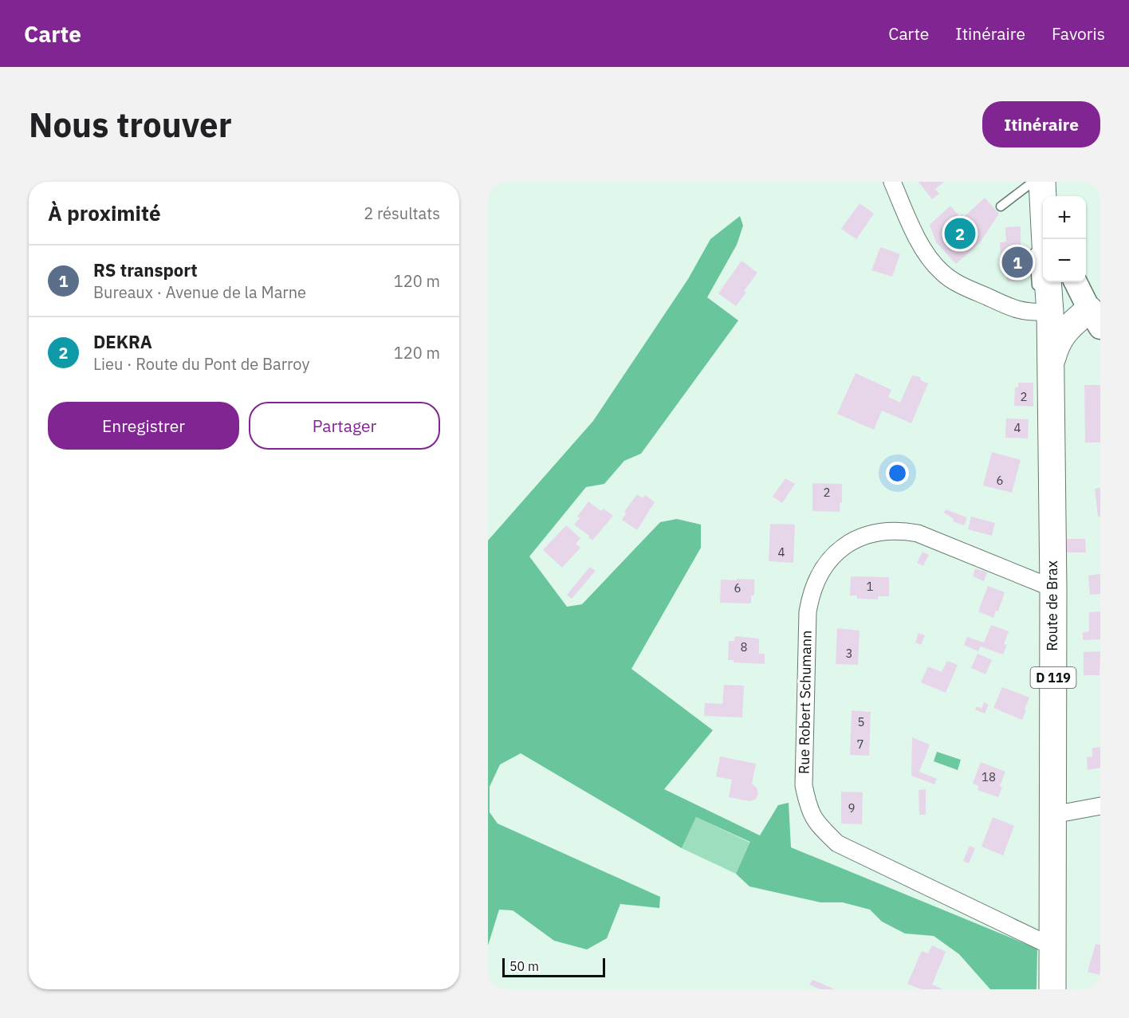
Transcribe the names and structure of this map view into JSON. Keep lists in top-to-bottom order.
{
  "streets": {
    "main road": ["Route de Brax", "D 119"],
    "street": ["Rue Robert Schumann"]
  },
  "crossings": [
    ["Route de Brax", "Rue Robert Schumann"]
  ],
  "house_numbers": [
    "2",
    "4",
    "6",
    "2",
    "4",
    "1",
    "6",
    "8",
    "3",
    "5",
    "7",
    "18",
    "9"
  ],
  "scale_bar": "50 m",
  "page": {
    "header": "Carte",
    "nav": ["Carte", "Itinéraire", "Favoris"],
    "buttons": [
      "Itinéraire",
      ["Enregistrer", "Partager"]
    ],
    "title": "Nous trouver",
    "heading": ["À proximité", "2 résultats"],
    "map_buttons": ["+", "−"],
    "pins": ["2", "1"],
    "list": [
      {
        "mark": "1",
        "name": "RS transport",
        "note": "Bureaux · Avenue de la Marne",
        "value": "120 m"
      },
      {
        "mark": "2",
        "name": "DEKRA",
        "note": "Lieu · Route du Pont de Barroy",
        "value": "120 m"
      }
    ],
    "scale": "50 m"
  }
}
